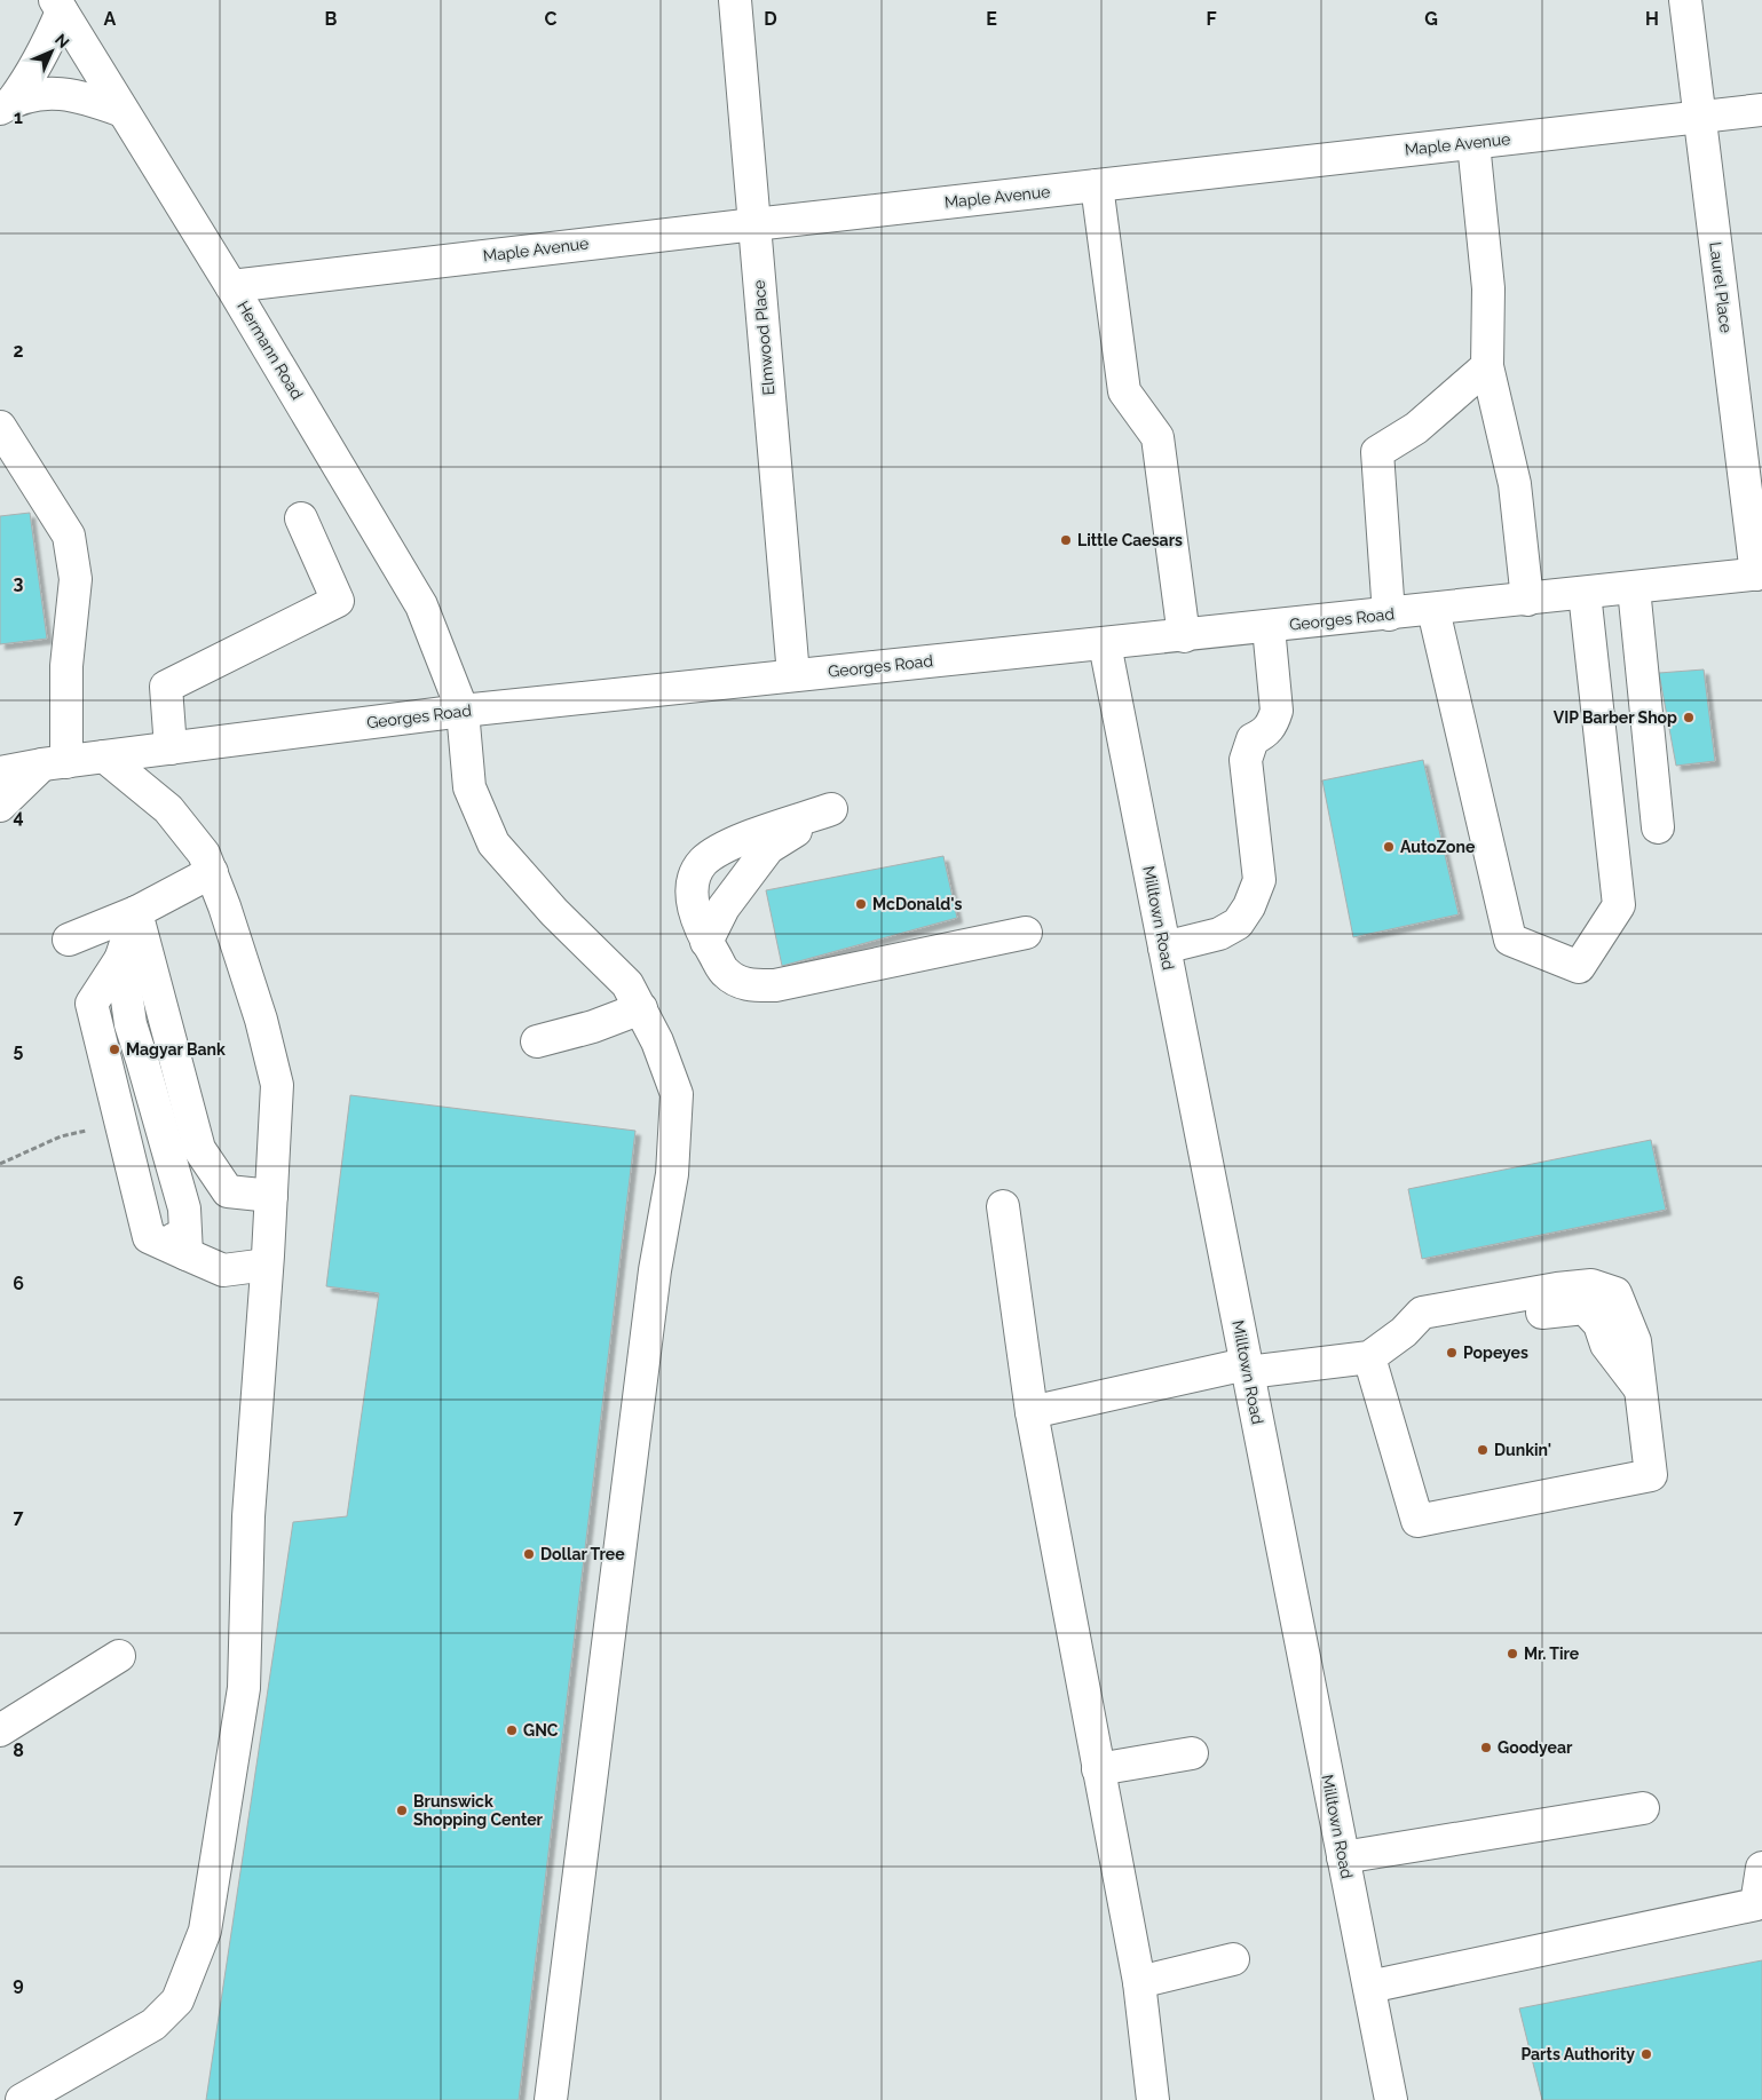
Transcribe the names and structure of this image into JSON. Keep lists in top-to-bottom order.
{
  "streets": {
    "street": [
      "Maple Avenue",
      "Laurel Place",
      "Elmwood Place",
      "Hermann Road",
      "Georges Road",
      "Milltown Road"
    ]
  },
  "crossings": [
    ["Maple Avenue", "Laurel Place"],
    ["Maple Avenue", "Elmwood Place"],
    ["Maple Avenue", "Hermann Road"],
    ["Laurel Place", "Georges Road"],
    ["Elmwood Place", "Georges Road"],
    ["Hermann Road", "Georges Road"],
    ["Georges Road", "Milltown Road"]
  ],
  "places": [
    "Little Caesars",
    "VIP Barber Shop",
    "AutoZone",
    "McDonald's",
    "Magyar Bank",
    "Popeyes",
    "Dunkin'",
    "Dollar Tree",
    "Mr. Tire",
    "GNC",
    "Goodyear",
    "Brunswick Shopping Center",
    "Parts Authority"
  ],
  "north": "top right",
  "grid": {
    "columns": [
      "A",
      "B",
      "C",
      "D",
      "E",
      "F",
      "G",
      "H"
    ],
    "rows": [
      "1",
      "2",
      "3",
      "4",
      "5",
      "6",
      "7",
      "8",
      "9"
    ]
  }
}
